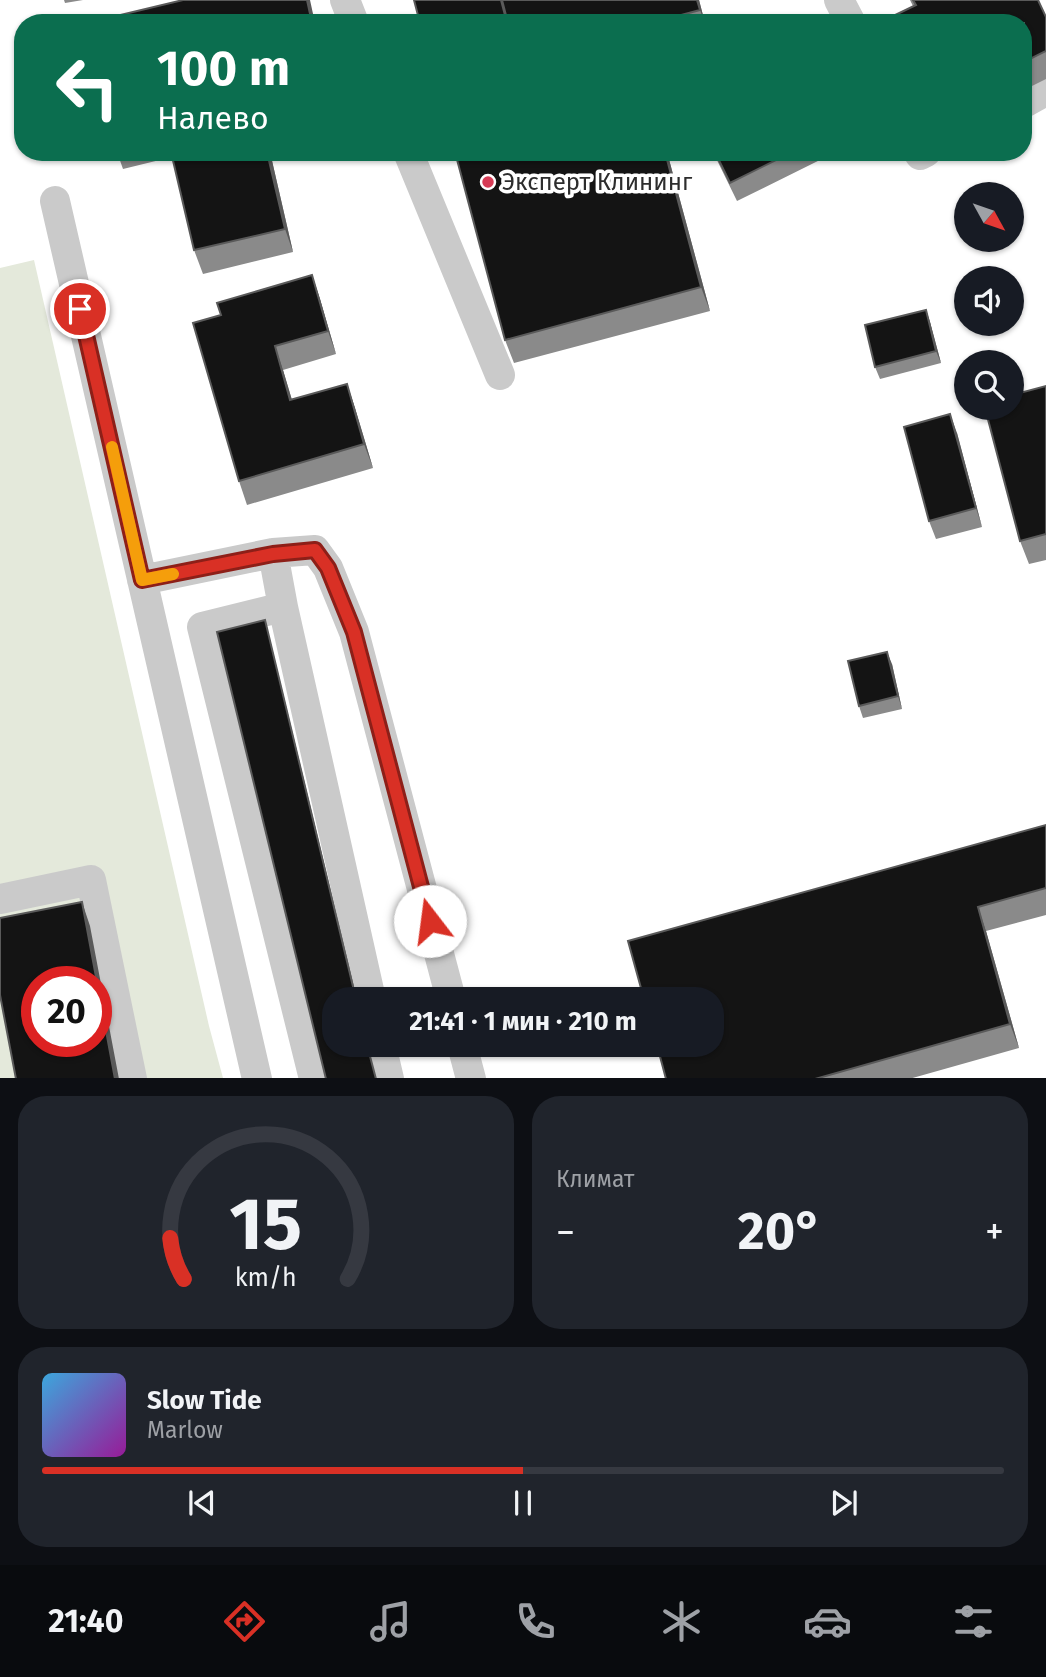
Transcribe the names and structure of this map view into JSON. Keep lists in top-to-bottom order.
{
  "places": ["Эксперт Клининг"],
  "north": "bottom right",
  "page": {
    "turn": ["100 m", "Налево"],
    "limit": "20",
    "trip": "21:41 · 1 мин · 210 m",
    "tile": "Климат",
    "heat": ["−", "20°", "+"],
    "song": ["Slow Tide", "Marlow"],
    "tabs": "21:40",
    "gauge": ["15", "km/h"]
  }
}
